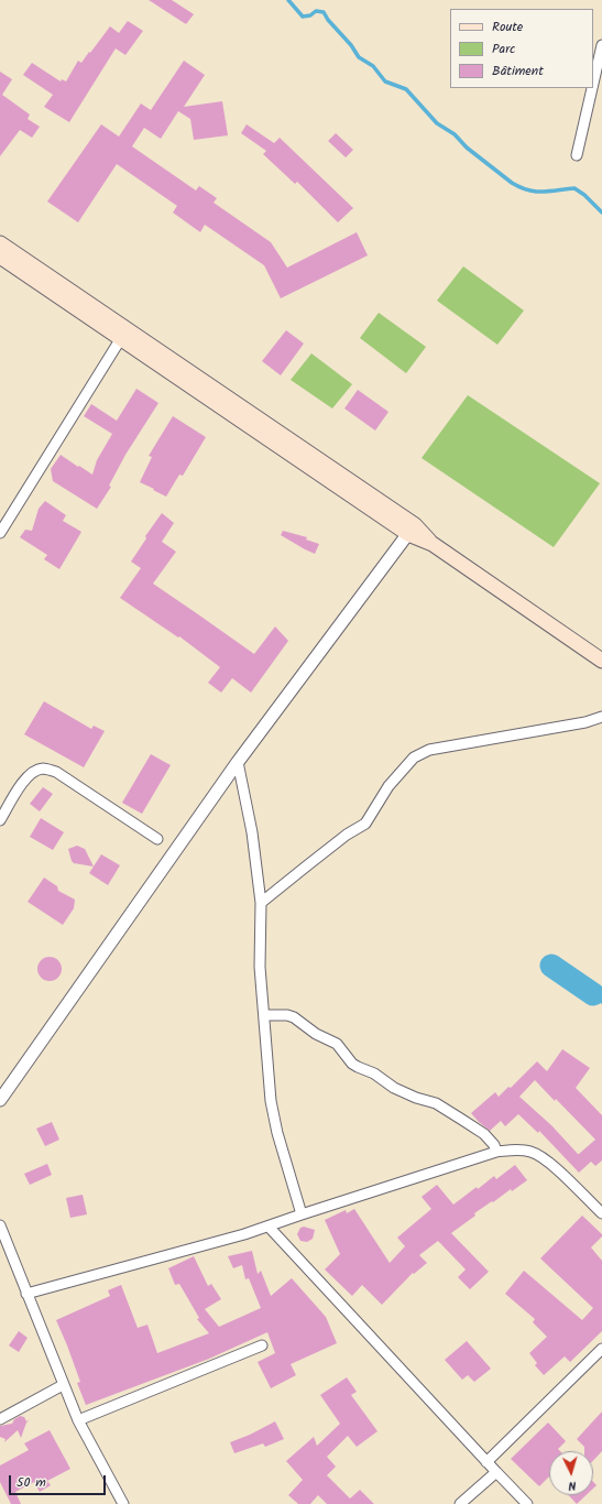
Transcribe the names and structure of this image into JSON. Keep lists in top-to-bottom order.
{
  "legend": ["Route", "Parc", "Bâtiment"],
  "scale_bar": "50 m",
  "north": "bottom"
}
